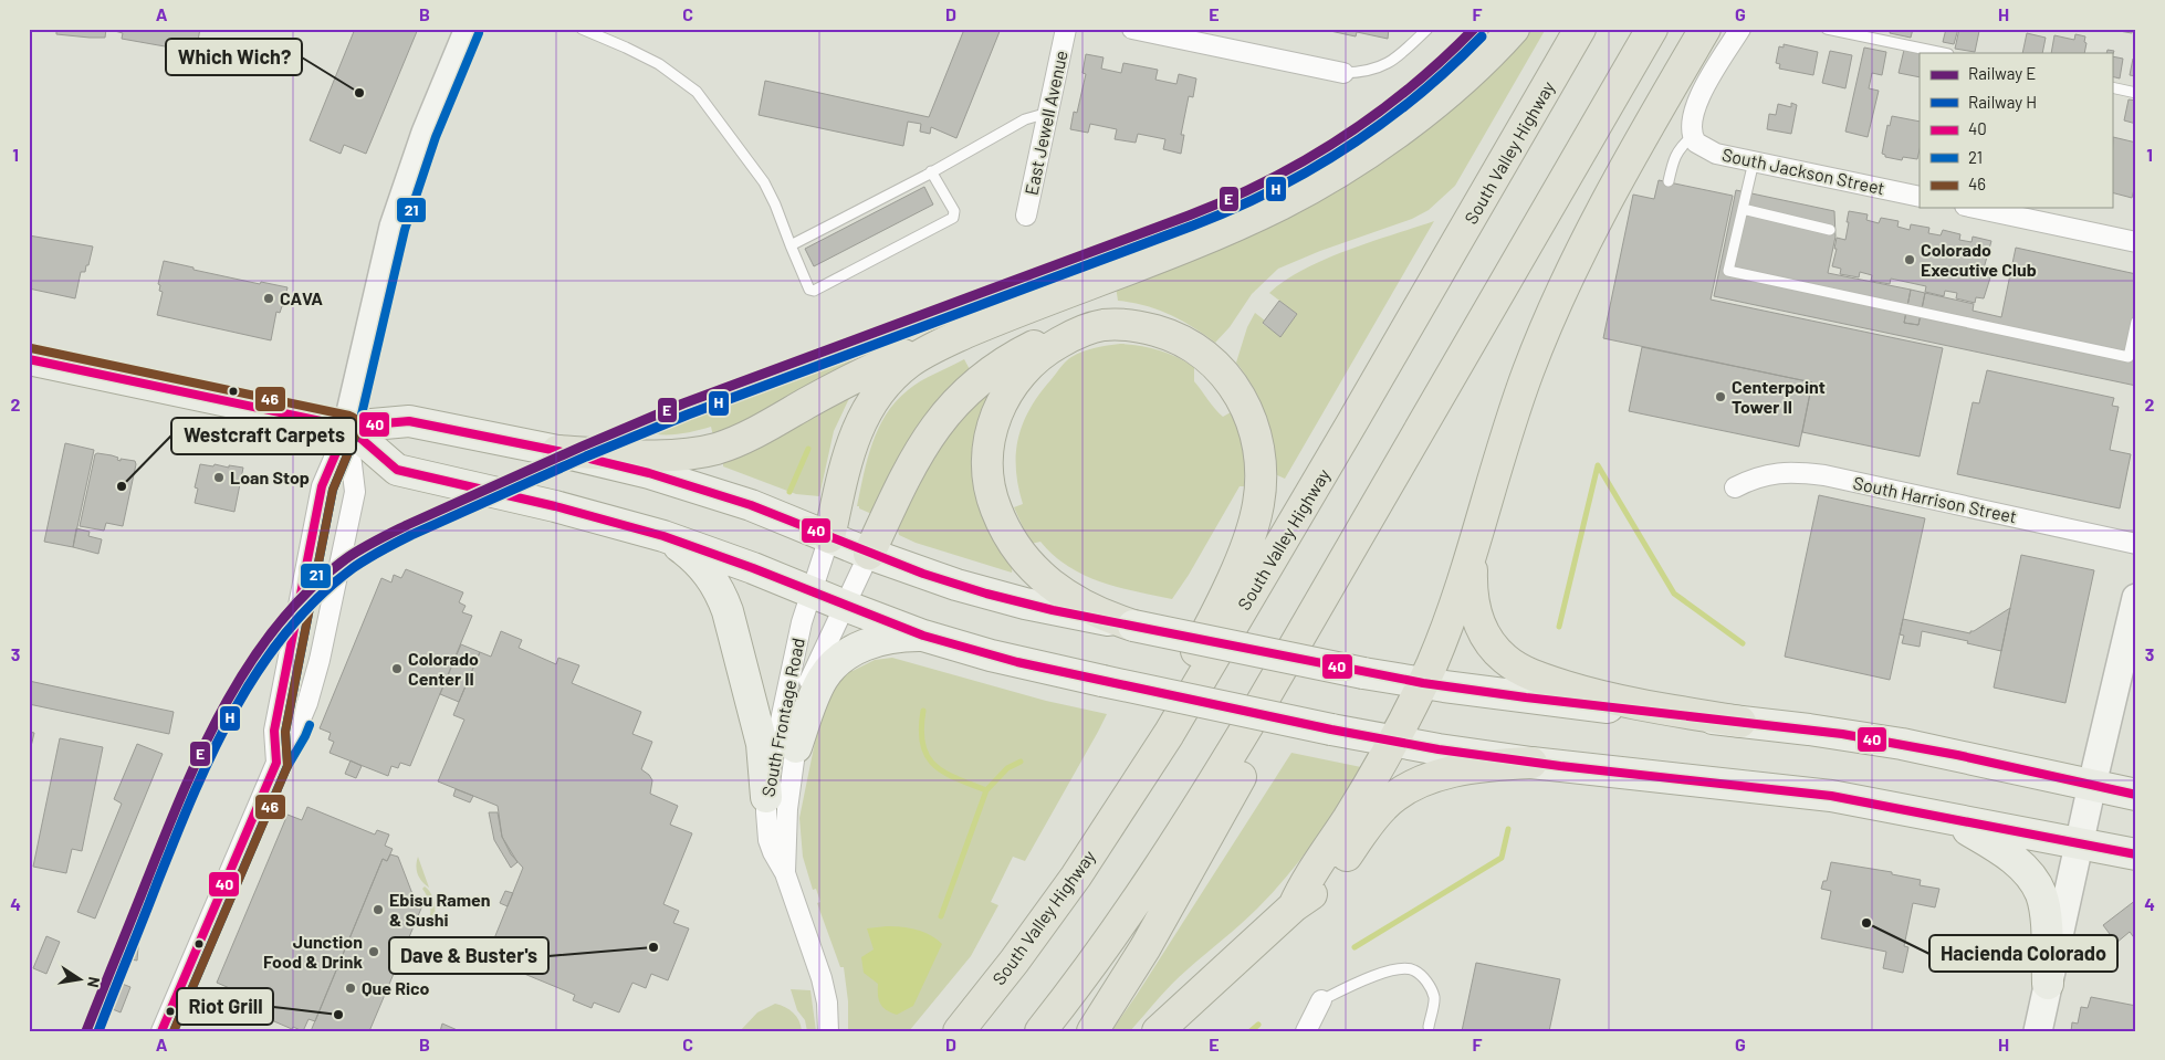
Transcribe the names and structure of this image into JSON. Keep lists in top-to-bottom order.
{
  "streets": {
    "highway": ["South Valley Highway"],
    "street": [
      "East Jewell Avenue",
      "South Jackson Street",
      "South Harrison Street",
      "South Frontage Road"
    ]
  },
  "places": [
    "Which Wich?",
    "Colorado Executive Club",
    "CAVA",
    "Centerpoint Tower II",
    "Loan Stop",
    "Westcraft Carpets",
    "Colorado Center II",
    "Ebisu Ramen & Sushi",
    "Hacienda Colorado",
    "Dave & Buster's",
    "Junction Food & Drink",
    "Que Rico",
    "Riot Grill"
  ],
  "lines": [
    "rail line E",
    "transit line 21",
    "rail line H",
    "transit line 46",
    "transit line 40"
  ],
  "legend": [
    "Railway E",
    "Railway H",
    "40",
    "21",
    "46"
  ],
  "north": "right",
  "grid": {
    "columns": [
      "A",
      "B",
      "C",
      "D",
      "E",
      "F",
      "G",
      "H"
    ],
    "rows": [
      "1",
      "2",
      "3",
      "4"
    ]
  }
}
